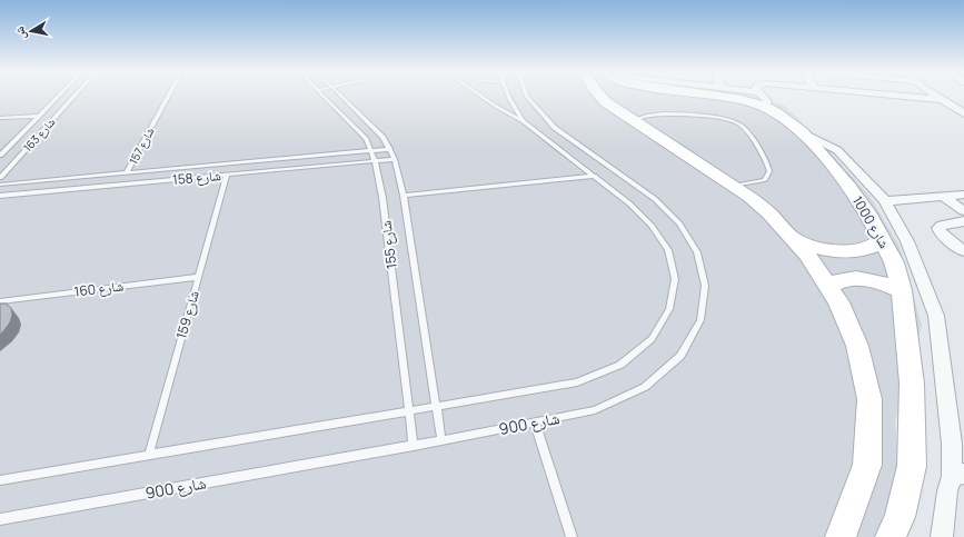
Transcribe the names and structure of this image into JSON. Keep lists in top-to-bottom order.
{
  "streets": {
    "street": ["شارع 1000"],
    "lane": [
      "شارع 163",
      "شارع 157",
      "شارع 158",
      "شارع 155",
      "شارع 160",
      "شارع 159",
      "شارع 900"
    ]
  },
  "crossings": [
    ["شارع 157", "شارع 158"],
    ["شارع 158", "شارع 155"],
    ["شارع 158", "شارع 159"],
    ["شارع 155", "شارع 900"],
    ["شارع 160", "شارع 159"]
  ],
  "north": "left"
}
